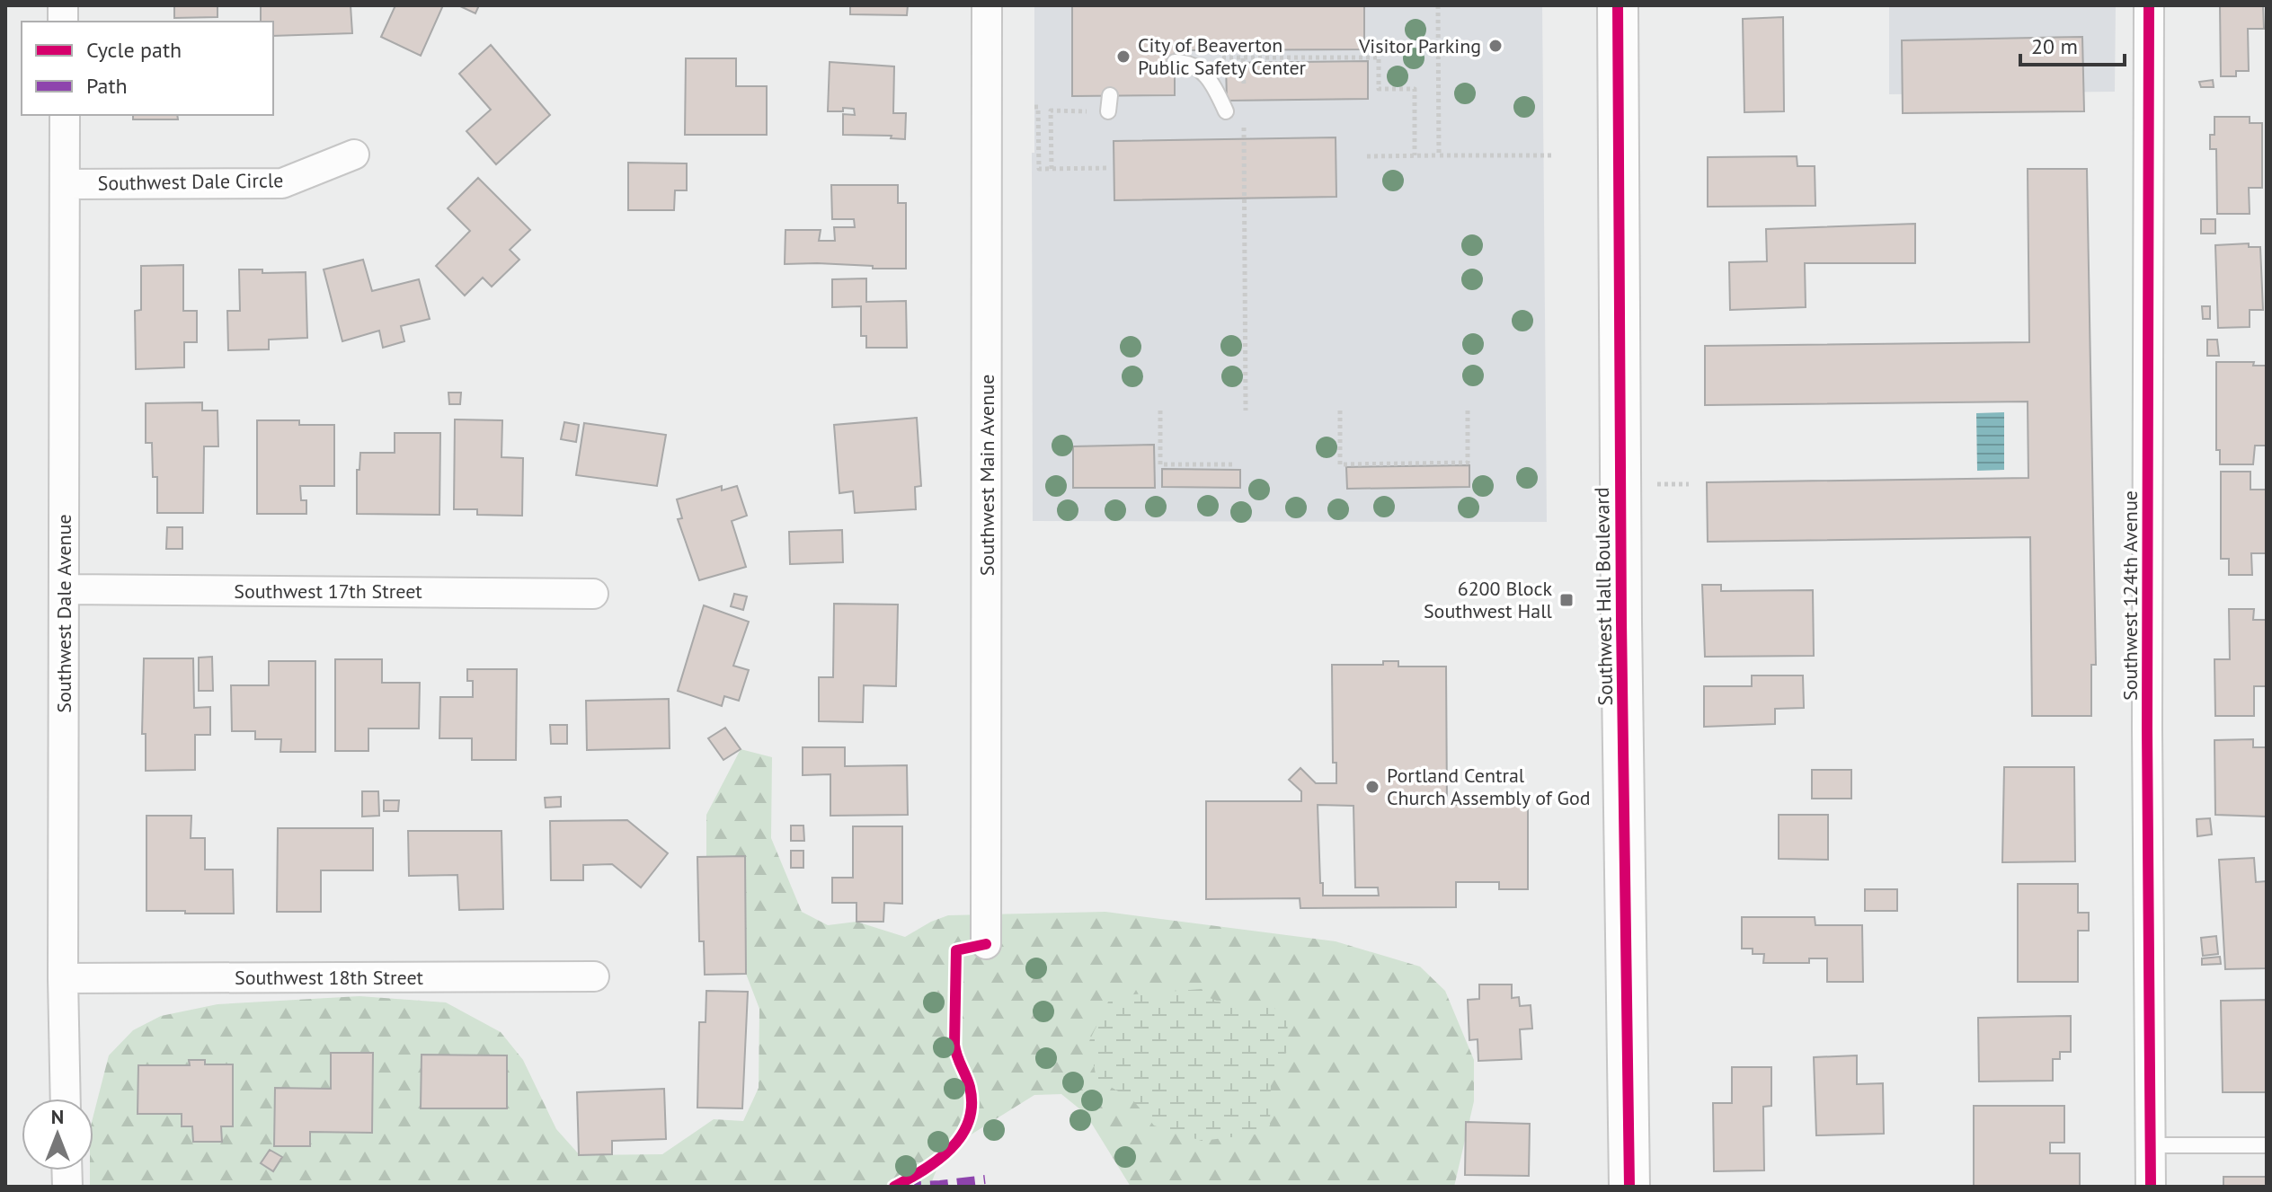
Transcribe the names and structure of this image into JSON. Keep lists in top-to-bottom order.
{
  "streets": {
    "main road": ["Southwest Hall Boulevard"],
    "street": [
      "Southwest Dale Circle",
      "Southwest Main Avenue",
      "Southwest 17th Street",
      "Southwest 124th Avenue",
      "Southwest Dale Avenue",
      "Southwest 18th Street"
    ]
  },
  "crossings": [
    ["Southwest Dale Circle", "Southwest Dale Avenue"],
    ["Southwest 17th Street", "Southwest Dale Avenue"],
    ["Southwest Dale Avenue", "Southwest 18th Street"]
  ],
  "places": {
    "other": ["Visitor Parking", "City of Beaverton Public Safety Center", "Portland Central Church Assembly of God"],
    "transit": ["6200 Block Southwest Hall"]
  },
  "legend": ["Cycle path", "Path"],
  "scale_bar": "20 m",
  "north": "top"
}
